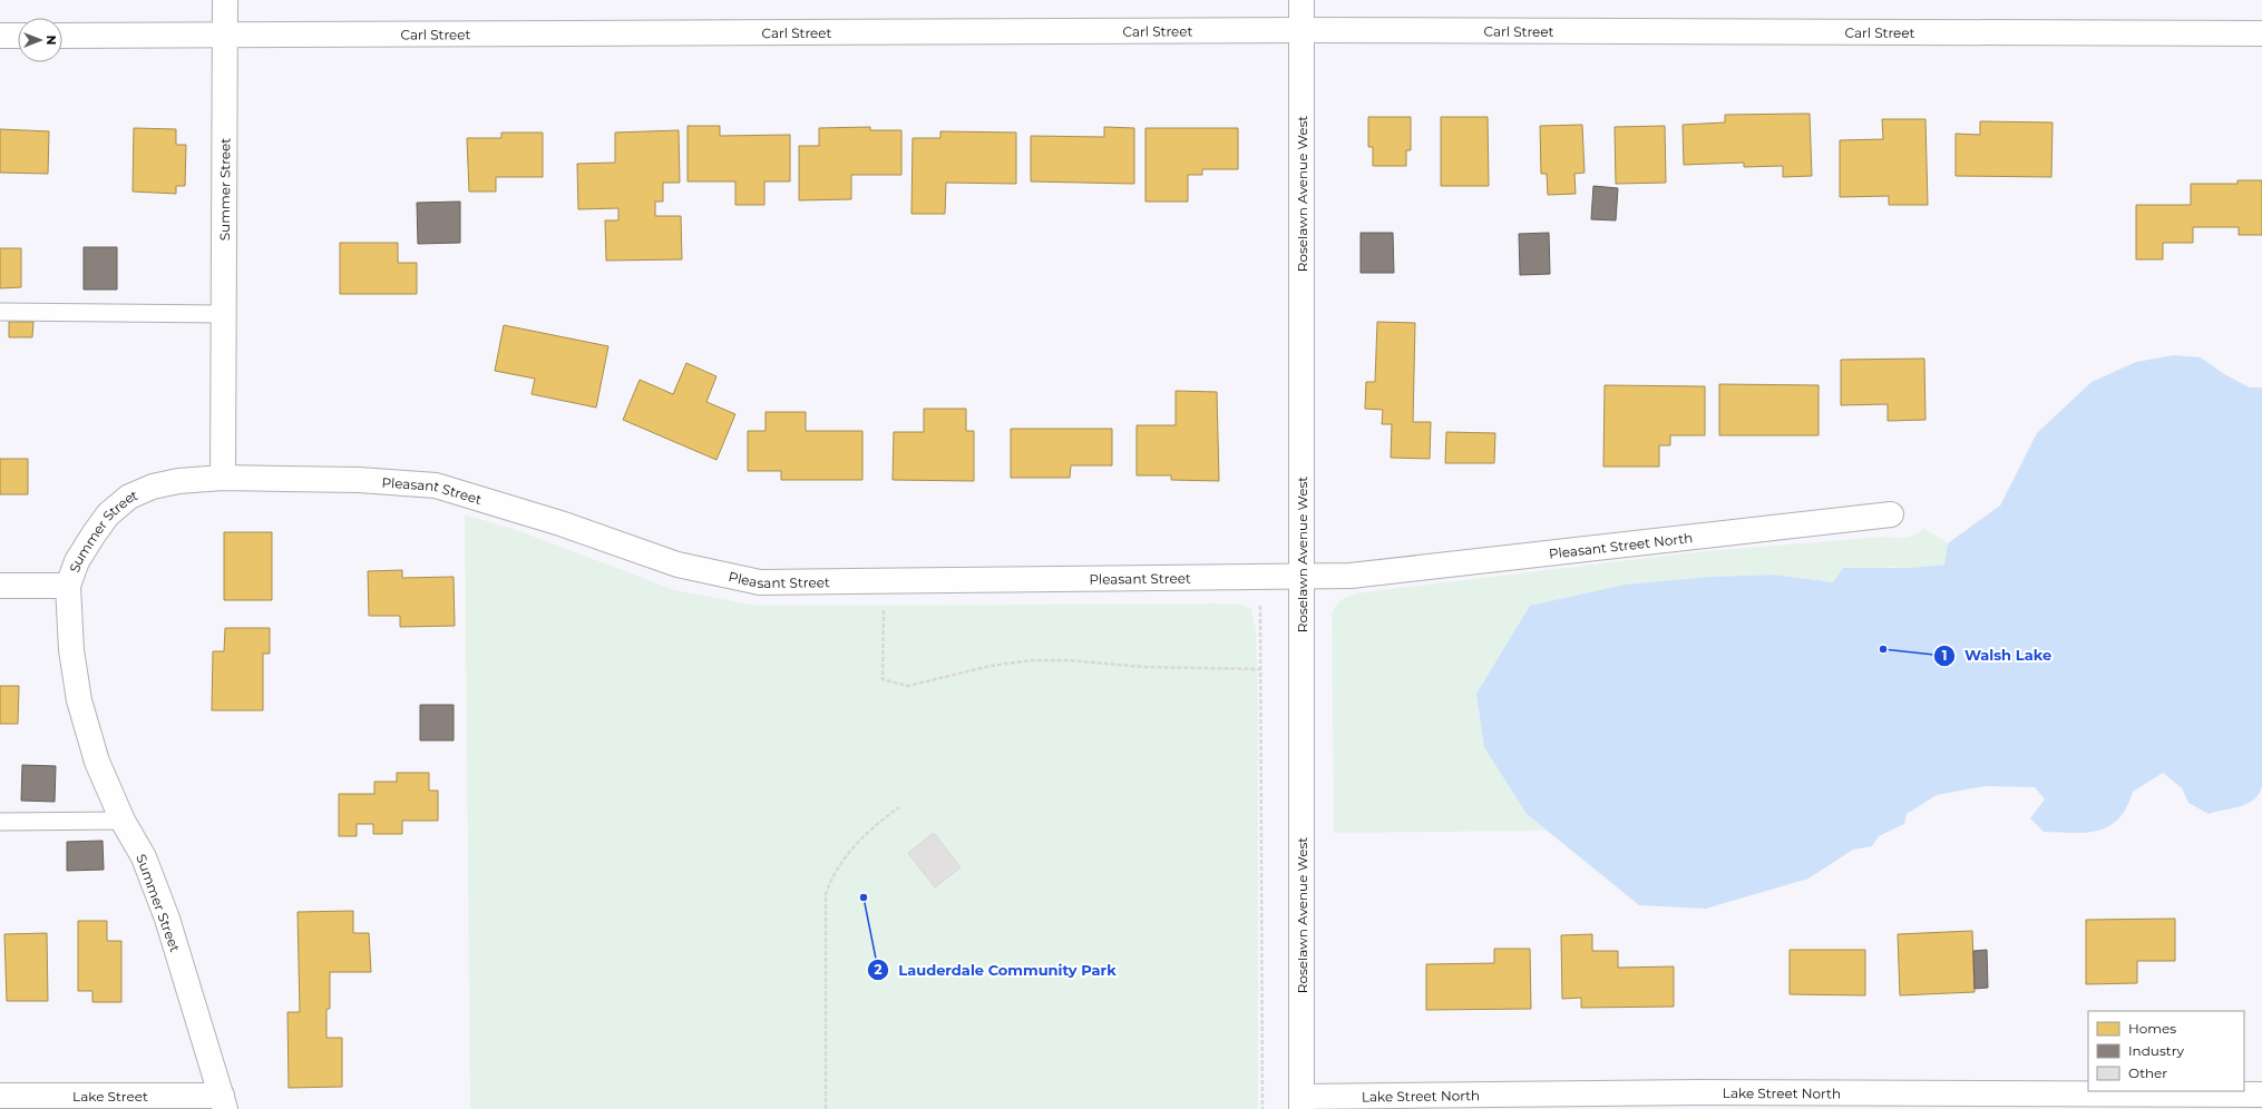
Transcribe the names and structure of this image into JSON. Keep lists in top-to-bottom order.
{
  "streets": {
    "street": [
      "Carl Street",
      "Summer Street",
      "Roselawn Avenue West",
      "Pleasant Street",
      "Pleasant Street North",
      "Lake Street North",
      "Lake Street"
    ]
  },
  "crossings": [
    ["Carl Street", "Summer Street"],
    ["Carl Street", "Roselawn Avenue West"],
    ["Summer Street", "Pleasant Street"],
    ["Summer Street", "Lake Street"],
    ["Roselawn Avenue West", "Pleasant Street"],
    ["Roselawn Avenue West", "Lake Street North"],
    ["Pleasant Street", "Pleasant Street North"]
  ],
  "places": ["Walsh Lake", "Lauderdale Community Park"],
  "legend": ["Homes", "Industry", "Other"],
  "north": "right"
}
